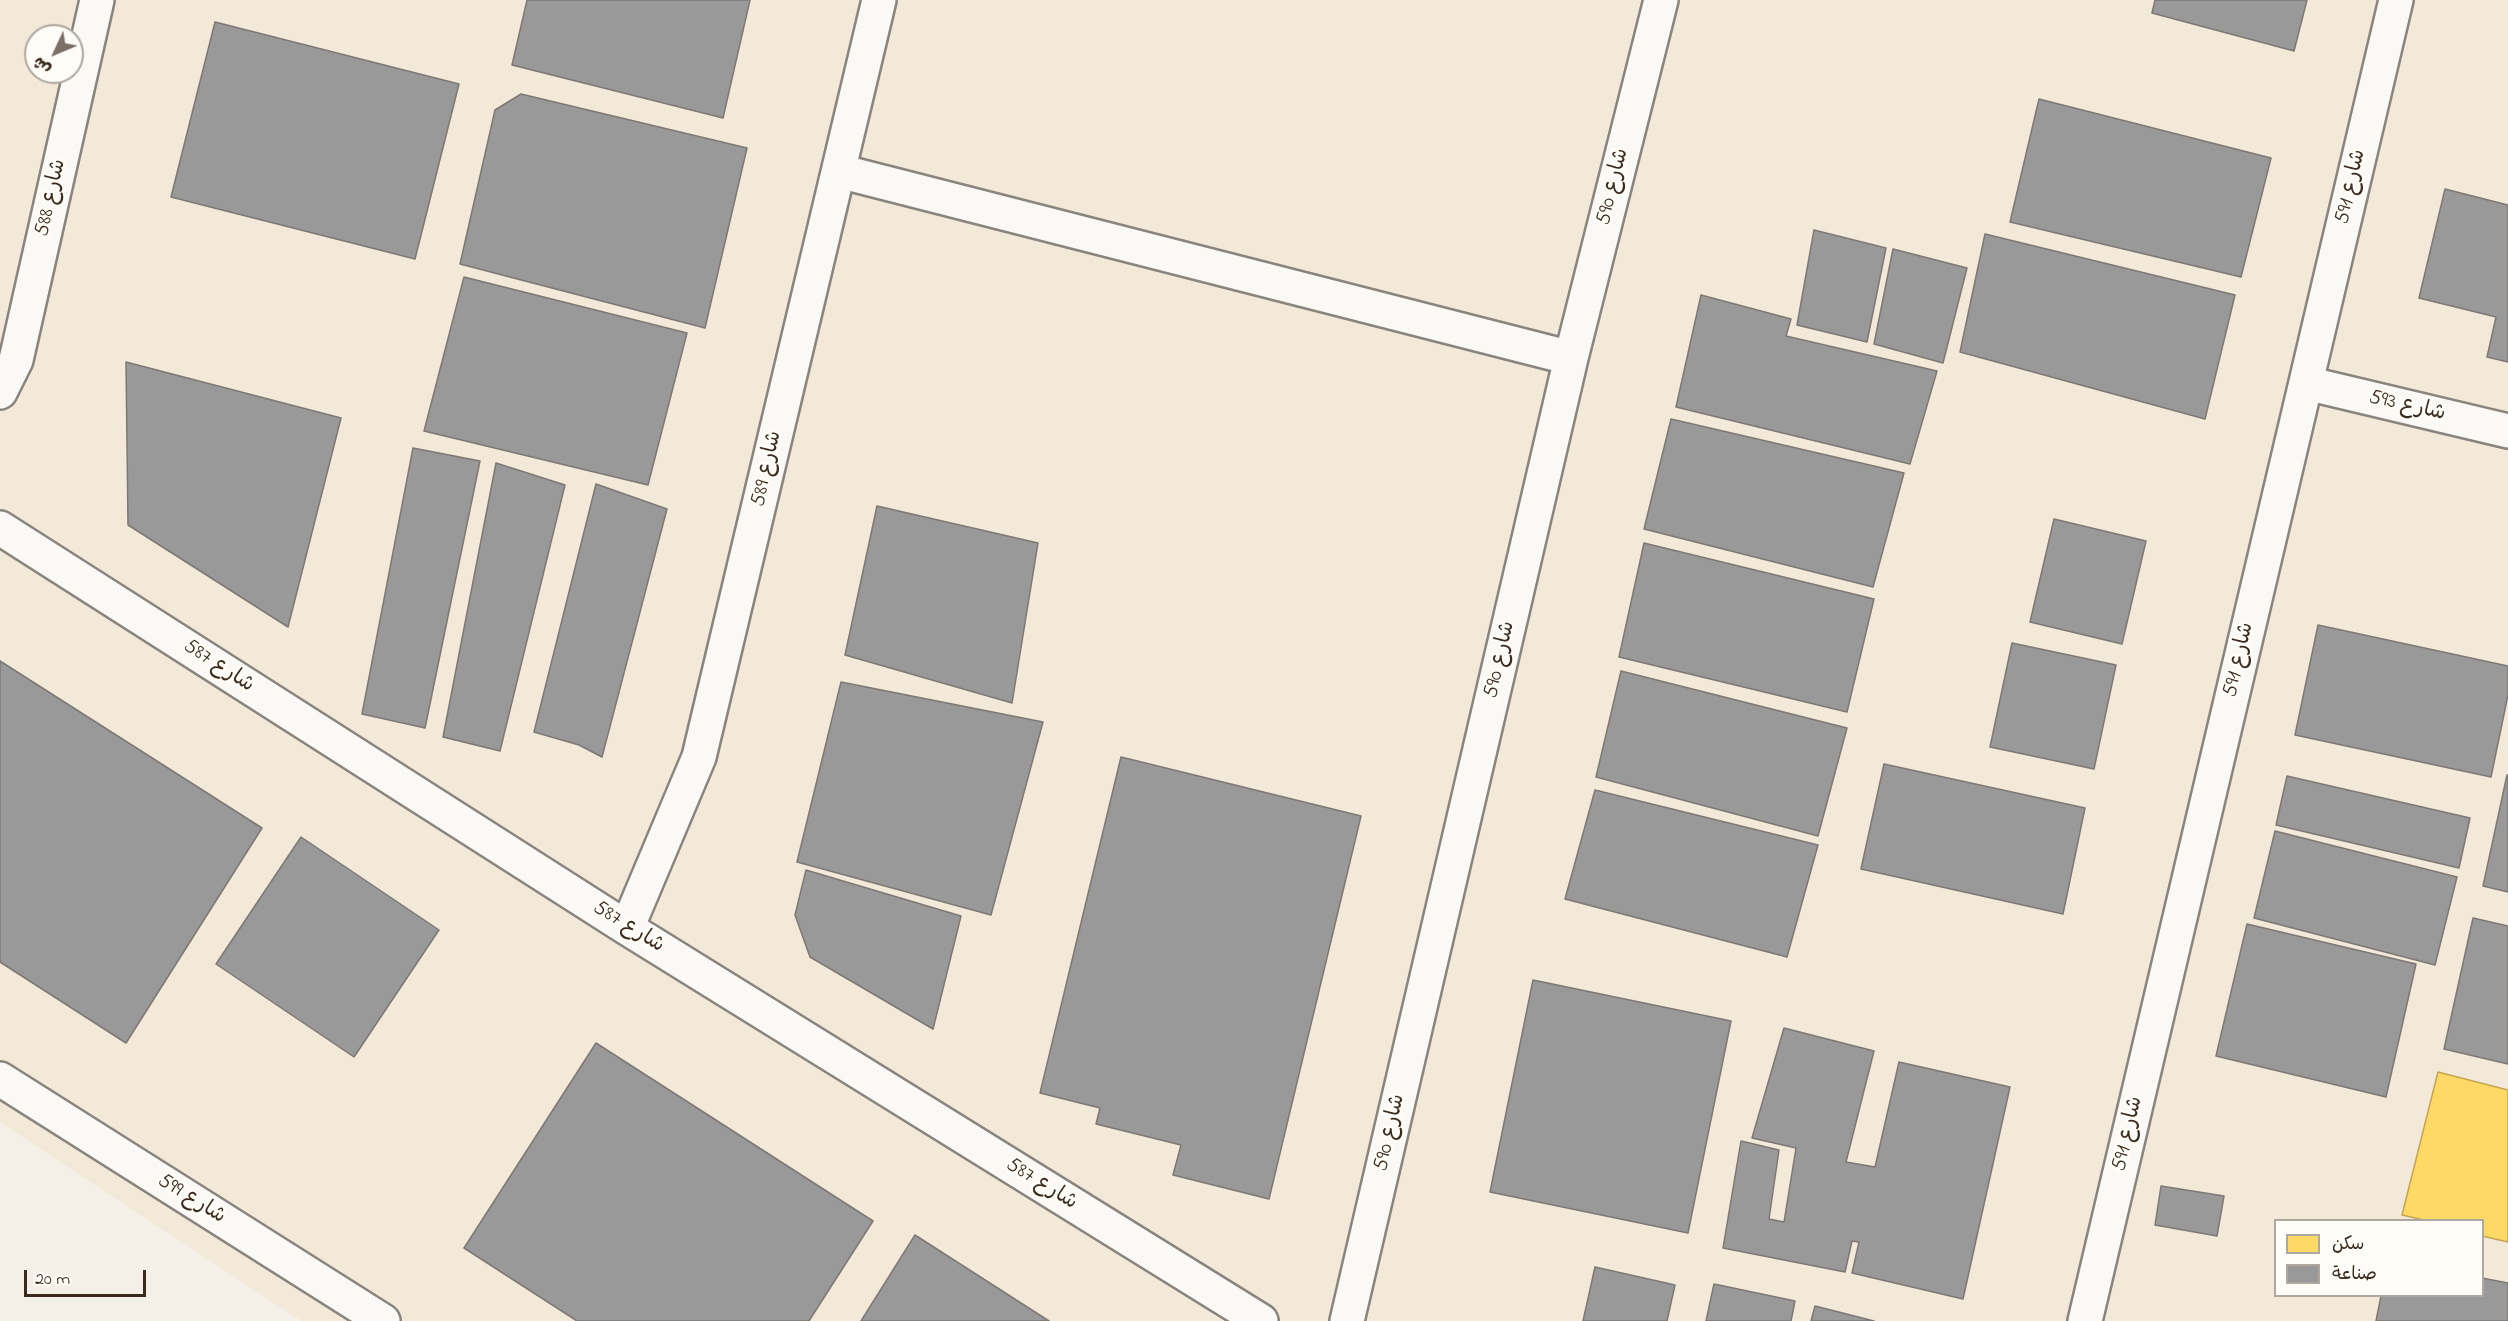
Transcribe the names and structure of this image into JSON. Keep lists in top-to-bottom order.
{
  "streets": {
    "street": [
      "شارع 590",
      "شارع 591",
      "شارع 588",
      "شارع 593",
      "شارع 589",
      "شارع 587",
      "شارع 599"
    ]
  },
  "crossings": [
    ["شارع 591", "شارع 593"],
    ["شارع 589", "شارع 587"]
  ],
  "legend": ["سكن", "صناعة"],
  "scale_bar": "20 m",
  "north": "bottom left"
}
